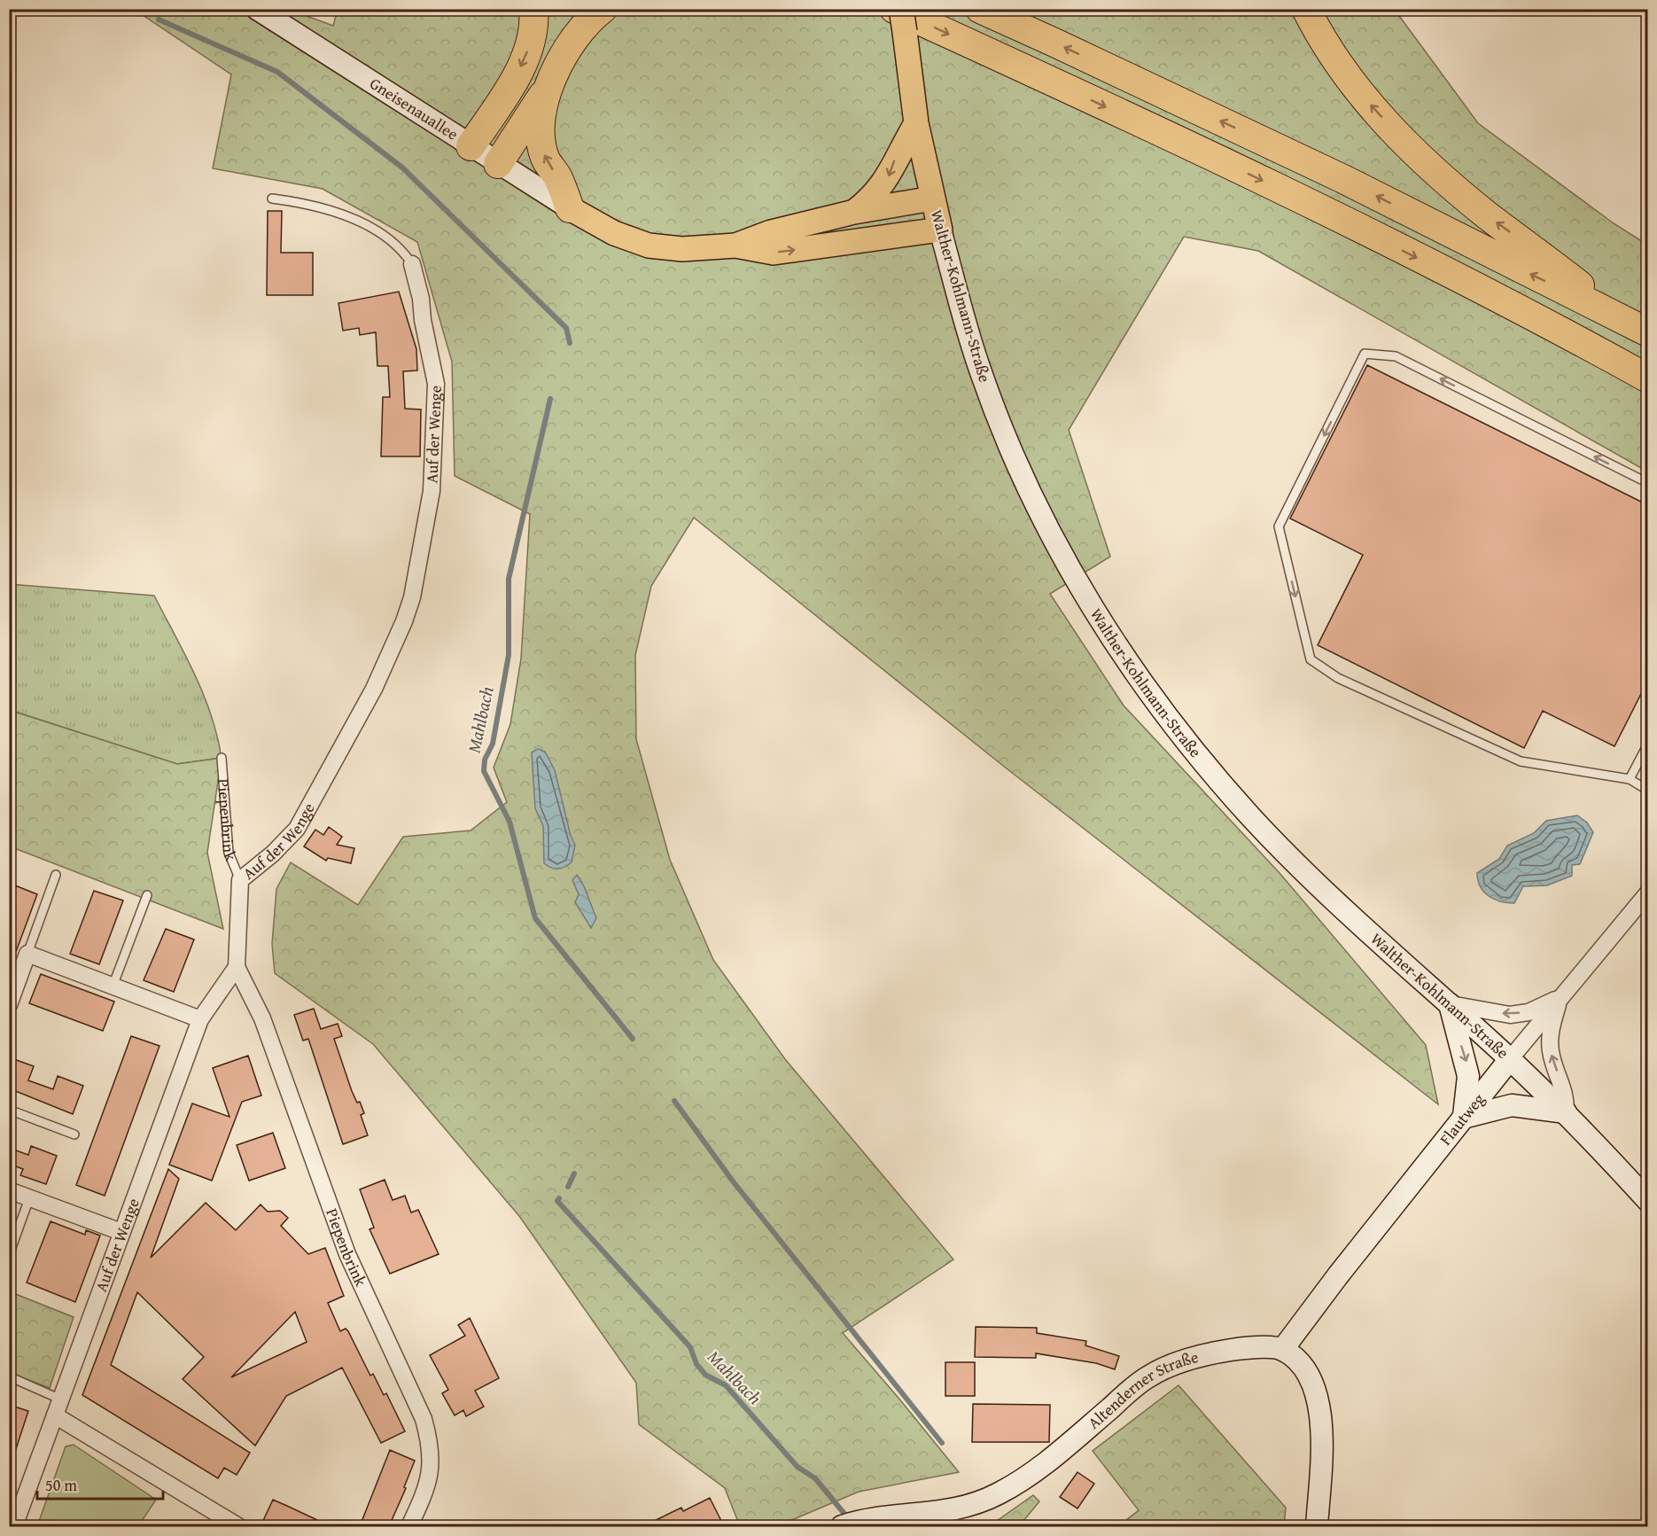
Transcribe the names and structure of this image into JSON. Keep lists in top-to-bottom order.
{
  "streets": {
    "main road": [
      "Gneisenauallee",
      "Walther-Kohlmann-Straße",
      "Flautweg",
      "Altenderner Straße"
    ],
    "street": ["Auf der Wenge", "Piepenbrink"]
  },
  "crossings": [
    ["Walther-Kohlmann-Straße", "Flautweg"],
    ["Auf der Wenge", "Piepenbrink"],
    ["Flautweg", "Altenderner Straße"]
  ],
  "water": ["Mahlbach"],
  "scale_bar": "50 m"
}
